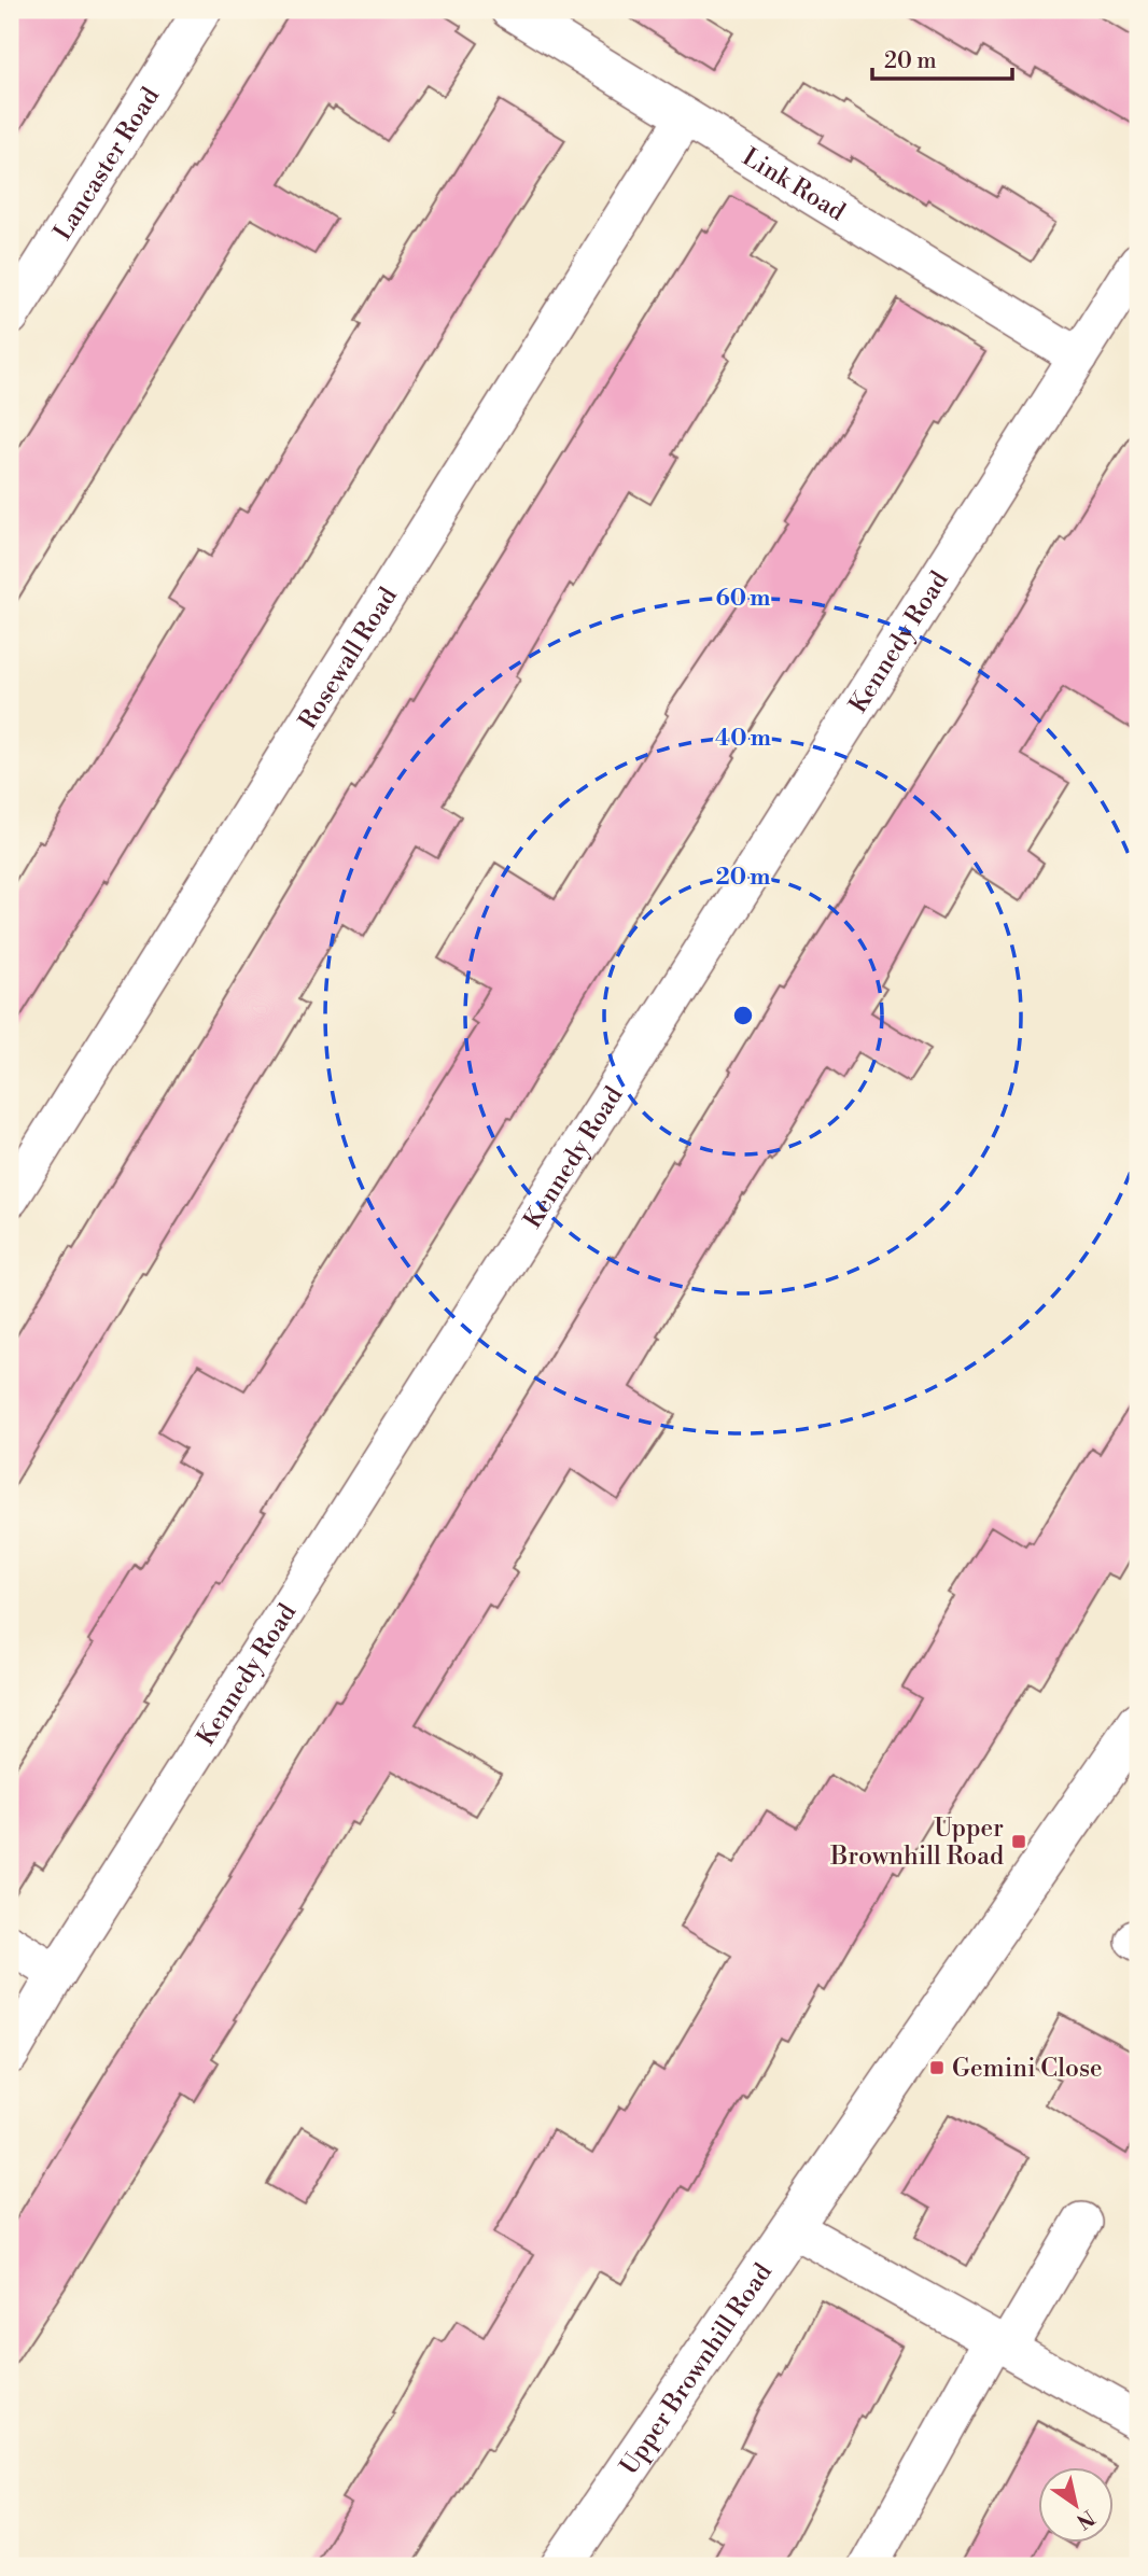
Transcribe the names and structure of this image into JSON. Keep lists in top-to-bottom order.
{
  "streets": {
    "street": [
      "Lancaster Road",
      "Link Road",
      "Kennedy Road",
      "Rosewall Road",
      "Upper Brownhill Road"
    ]
  },
  "crossings": [
    ["Link Road", "Kennedy Road"],
    ["Link Road", "Rosewall Road"]
  ],
  "places": {
    "transit": ["Upper Brownhill Road", "Gemini Close"]
  },
  "scale_bar": "20 m",
  "north": "bottom right",
  "rings": ["60 m", "40 m", "20 m"]
}
